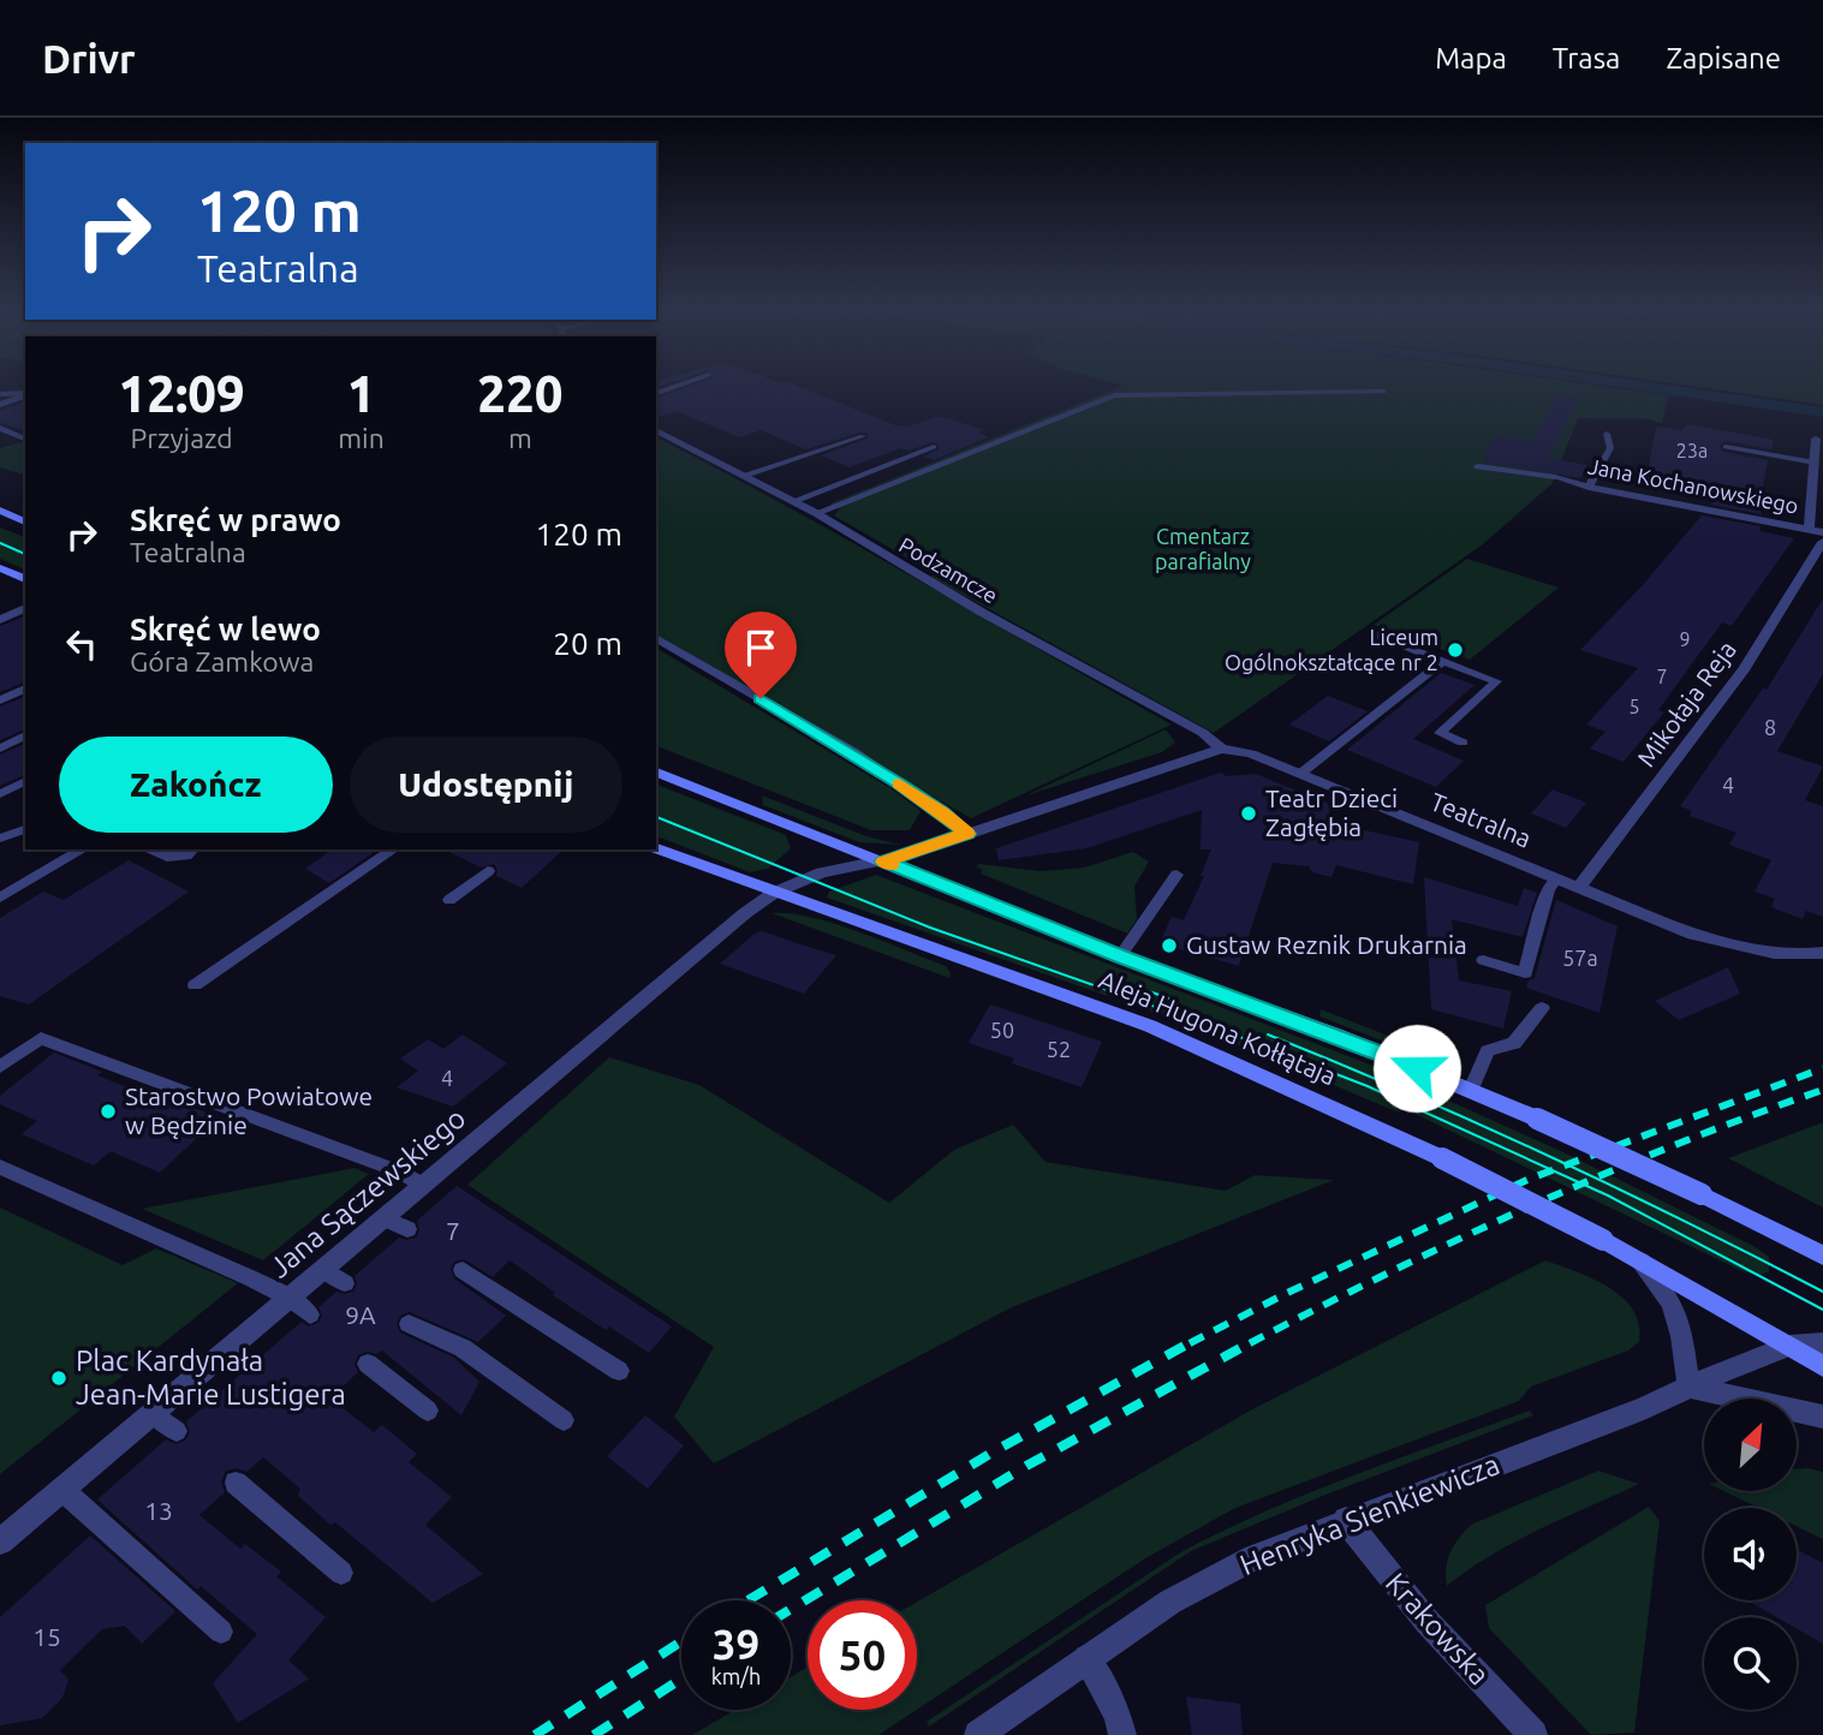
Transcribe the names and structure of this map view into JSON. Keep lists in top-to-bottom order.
{
  "streets": {
    "main road": ["Aleja Hugona Kołłątaja"],
    "street": [
      "Jana Kochanowskiego",
      "Podzamcze",
      "Mikołaja Reja",
      "Teatralna",
      "Jana Sączewskiego",
      "Henryka Sienkiewicza",
      "Krakowska"
    ]
  },
  "crossings": [
    ["Podzamcze", "Teatralna"],
    ["Mikołaja Reja", "Teatralna"],
    ["Aleja Hugona Kołłątaja", "Jana Sączewskiego"],
    ["Aleja Hugona Kołłątaja", "Henryka Sienkiewicza"],
    ["Henryka Sienkiewicza", "Krakowska"]
  ],
  "parks": ["Cmentarz parafialny"],
  "places": [
    "Liceum Ogólnokształcące nr 2",
    "Teatr Dzieci Zagłębia",
    "Gustaw Reznik Drukarnia",
    "Starostwo Powiatowe w Będzinie",
    "Plac Kardynała Jean-Marie Lustigera"
  ],
  "house_numbers": [
    "23a",
    "9",
    "7",
    "5",
    "8",
    "4",
    "57a",
    "50",
    "52",
    "4",
    "7",
    "9A",
    "13",
    "15"
  ],
  "north": "top right",
  "page": {
    "header": "Drivr",
    "nav": ["Mapa", "Trasa", "Zapisane"],
    "turn": ["120 m", "Teatralna"],
    "eta": [
      "12:09",
      "Przyjazd",
      "1",
      "min",
      "220",
      "m"
    ],
    "list": [
      {
        "name": "Skręć w prawo",
        "note": "Teatralna",
        "value": "120 m"
      },
      {
        "name": "Skręć w lewo",
        "note": "Góra Zamkowa",
        "value": "20 m"
      }
    ],
    "buttons": ["Zakończ", "Udostępnij"],
    "speed": "39 km/h",
    "limit": "50"
  }
}
